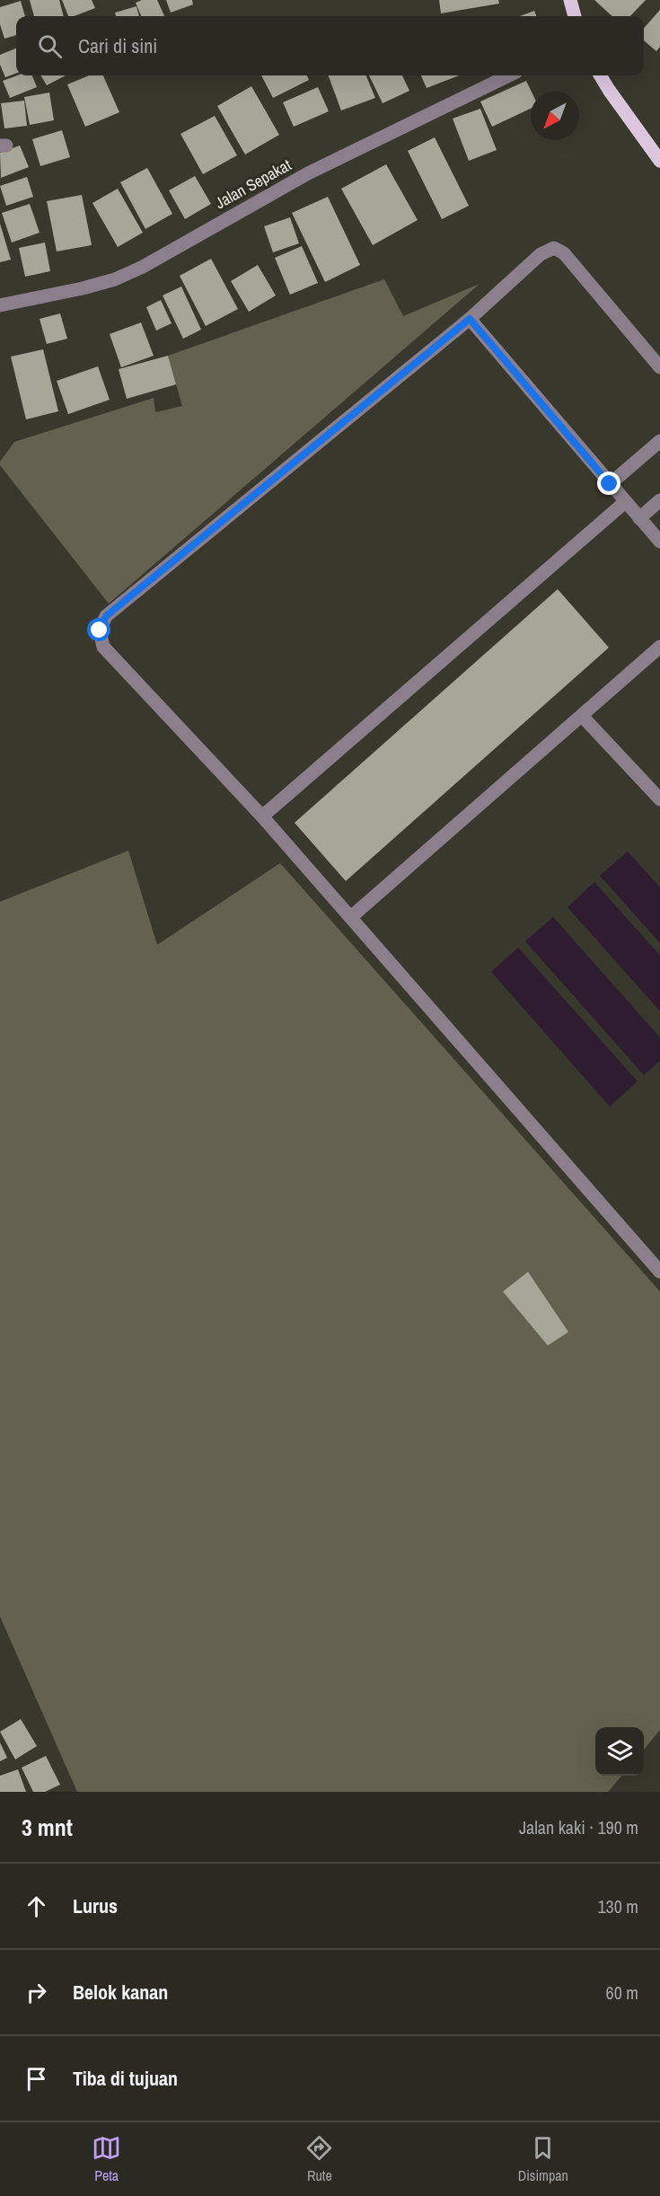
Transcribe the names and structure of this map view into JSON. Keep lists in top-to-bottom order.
{
  "streets": {
    "street": ["Jalan Sepakat"]
  },
  "north": "bottom left",
  "page": {
    "search": "Cari di sini",
    "heading": ["3 mnt", "Jalan kaki · 190 m"],
    "list": [
      ["Lurus", "130 m"],
      ["Belok kanan", "60 m"],
      "Tiba di tujuan"
    ],
    "nav": ["Peta", "Rute", "Disimpan"]
  }
}
